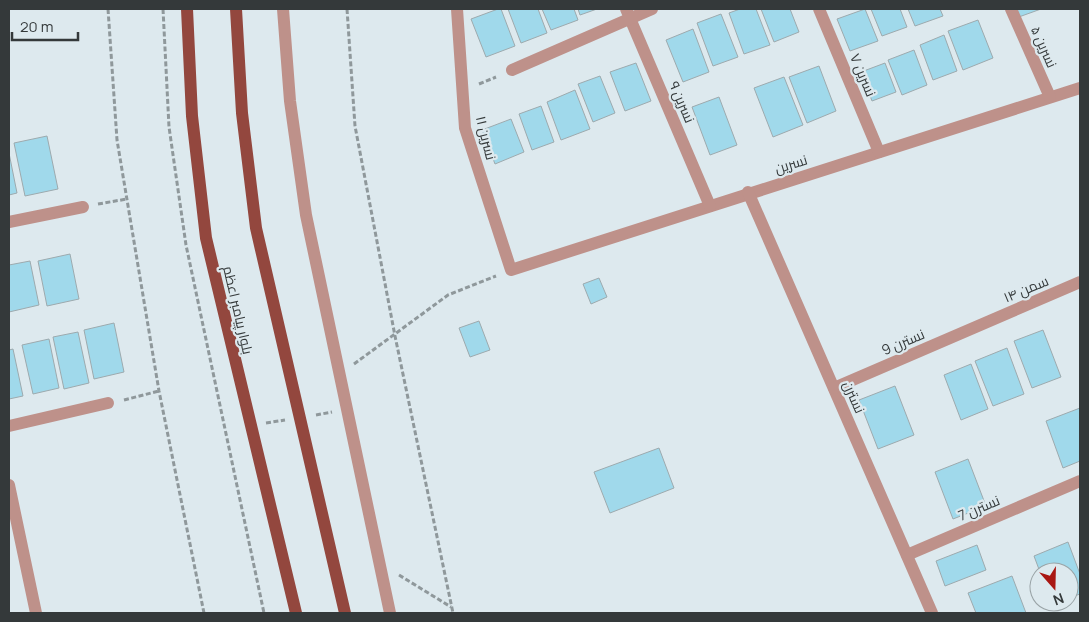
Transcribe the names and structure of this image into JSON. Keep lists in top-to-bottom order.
{
  "streets": {
    "main road": ["بلوار پیامبر اعظم"],
    "street": [
      "نسرین ۵",
      "نسرین ۷",
      "نسرین ۹",
      "نسرین ۱۱",
      "نسرین",
      "سمن ۱۴",
      "نسترن 9",
      "نسترن",
      "نسترن 7"
    ]
  },
  "crossings": [
    ["نسرین ۵", "نسرین"],
    ["نسرین ۷", "نسرین"],
    ["نسرین ۹", "نسرین"],
    ["نسرین ۱۱", "نسرین"],
    ["نسرین", "نسترن"],
    ["سمن ۱۴", "نسترن 9"],
    ["نسترن 9", "نسترن"],
    ["نسترن", "نسترن 7"]
  ],
  "scale_bar": "20 m",
  "north": "bottom"
}
